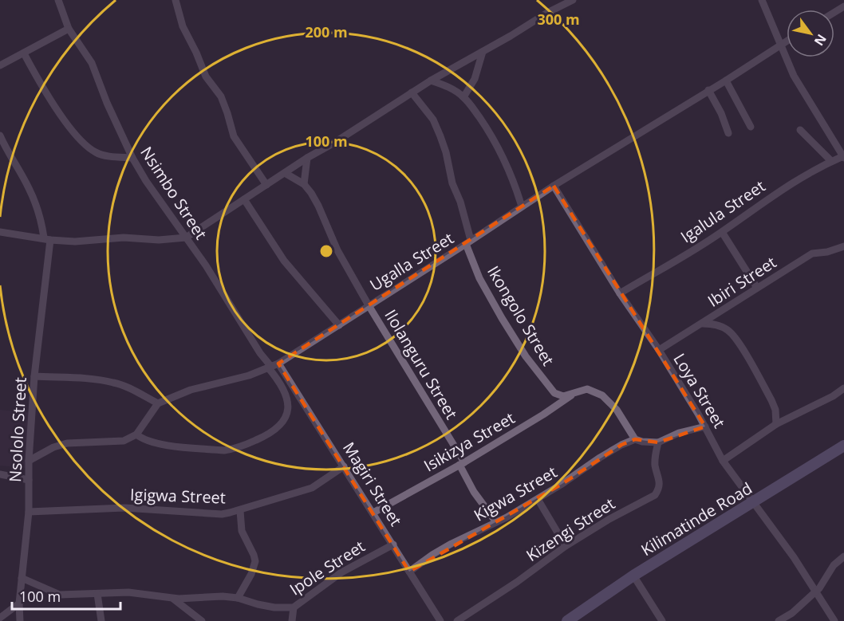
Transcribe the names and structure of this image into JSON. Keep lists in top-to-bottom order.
{
  "streets": {
    "main road": ["Kilimatinde Road"],
    "street": [
      "Nsimbo Street",
      "Igalula Street",
      "Ugalla Street",
      "Ibiri Street",
      "Ikongolo Street",
      "Ilolanguru Street",
      "Loya Street",
      "Nsololo Street",
      "Isikizya Street",
      "Magiri Street",
      "Kigwa Street",
      "Igigwa Street",
      "Kizengi Street",
      "Ipole Street"
    ]
  },
  "crossings": [
    ["Nsimbo Street", "Ugalla Street"],
    ["Igalula Street", "Loya Street"],
    ["Ugalla Street", "Ikongolo Street"],
    ["Ugalla Street", "Ilolanguru Street"],
    ["Ugalla Street", "Loya Street"],
    ["Ugalla Street", "Magiri Street"],
    ["Ibiri Street", "Loya Street"],
    ["Ikongolo Street", "Isikizya Street"],
    ["Ikongolo Street", "Kigwa Street"],
    ["Ilolanguru Street", "Isikizya Street"],
    ["Ilolanguru Street", "Kigwa Street"],
    ["Loya Street", "Kilimatinde Road"],
    ["Nsololo Street", "Igigwa Street"],
    ["Nsololo Street", "Ipole Street"],
    ["Isikizya Street", "Magiri Street"],
    ["Magiri Street", "Kigwa Street"],
    ["Magiri Street", "Igigwa Street"],
    ["Magiri Street", "Ipole Street"]
  ],
  "scale_bar": "100 m",
  "north": "bottom right",
  "rings": ["300 m", "200 m", "100 m"]
}
